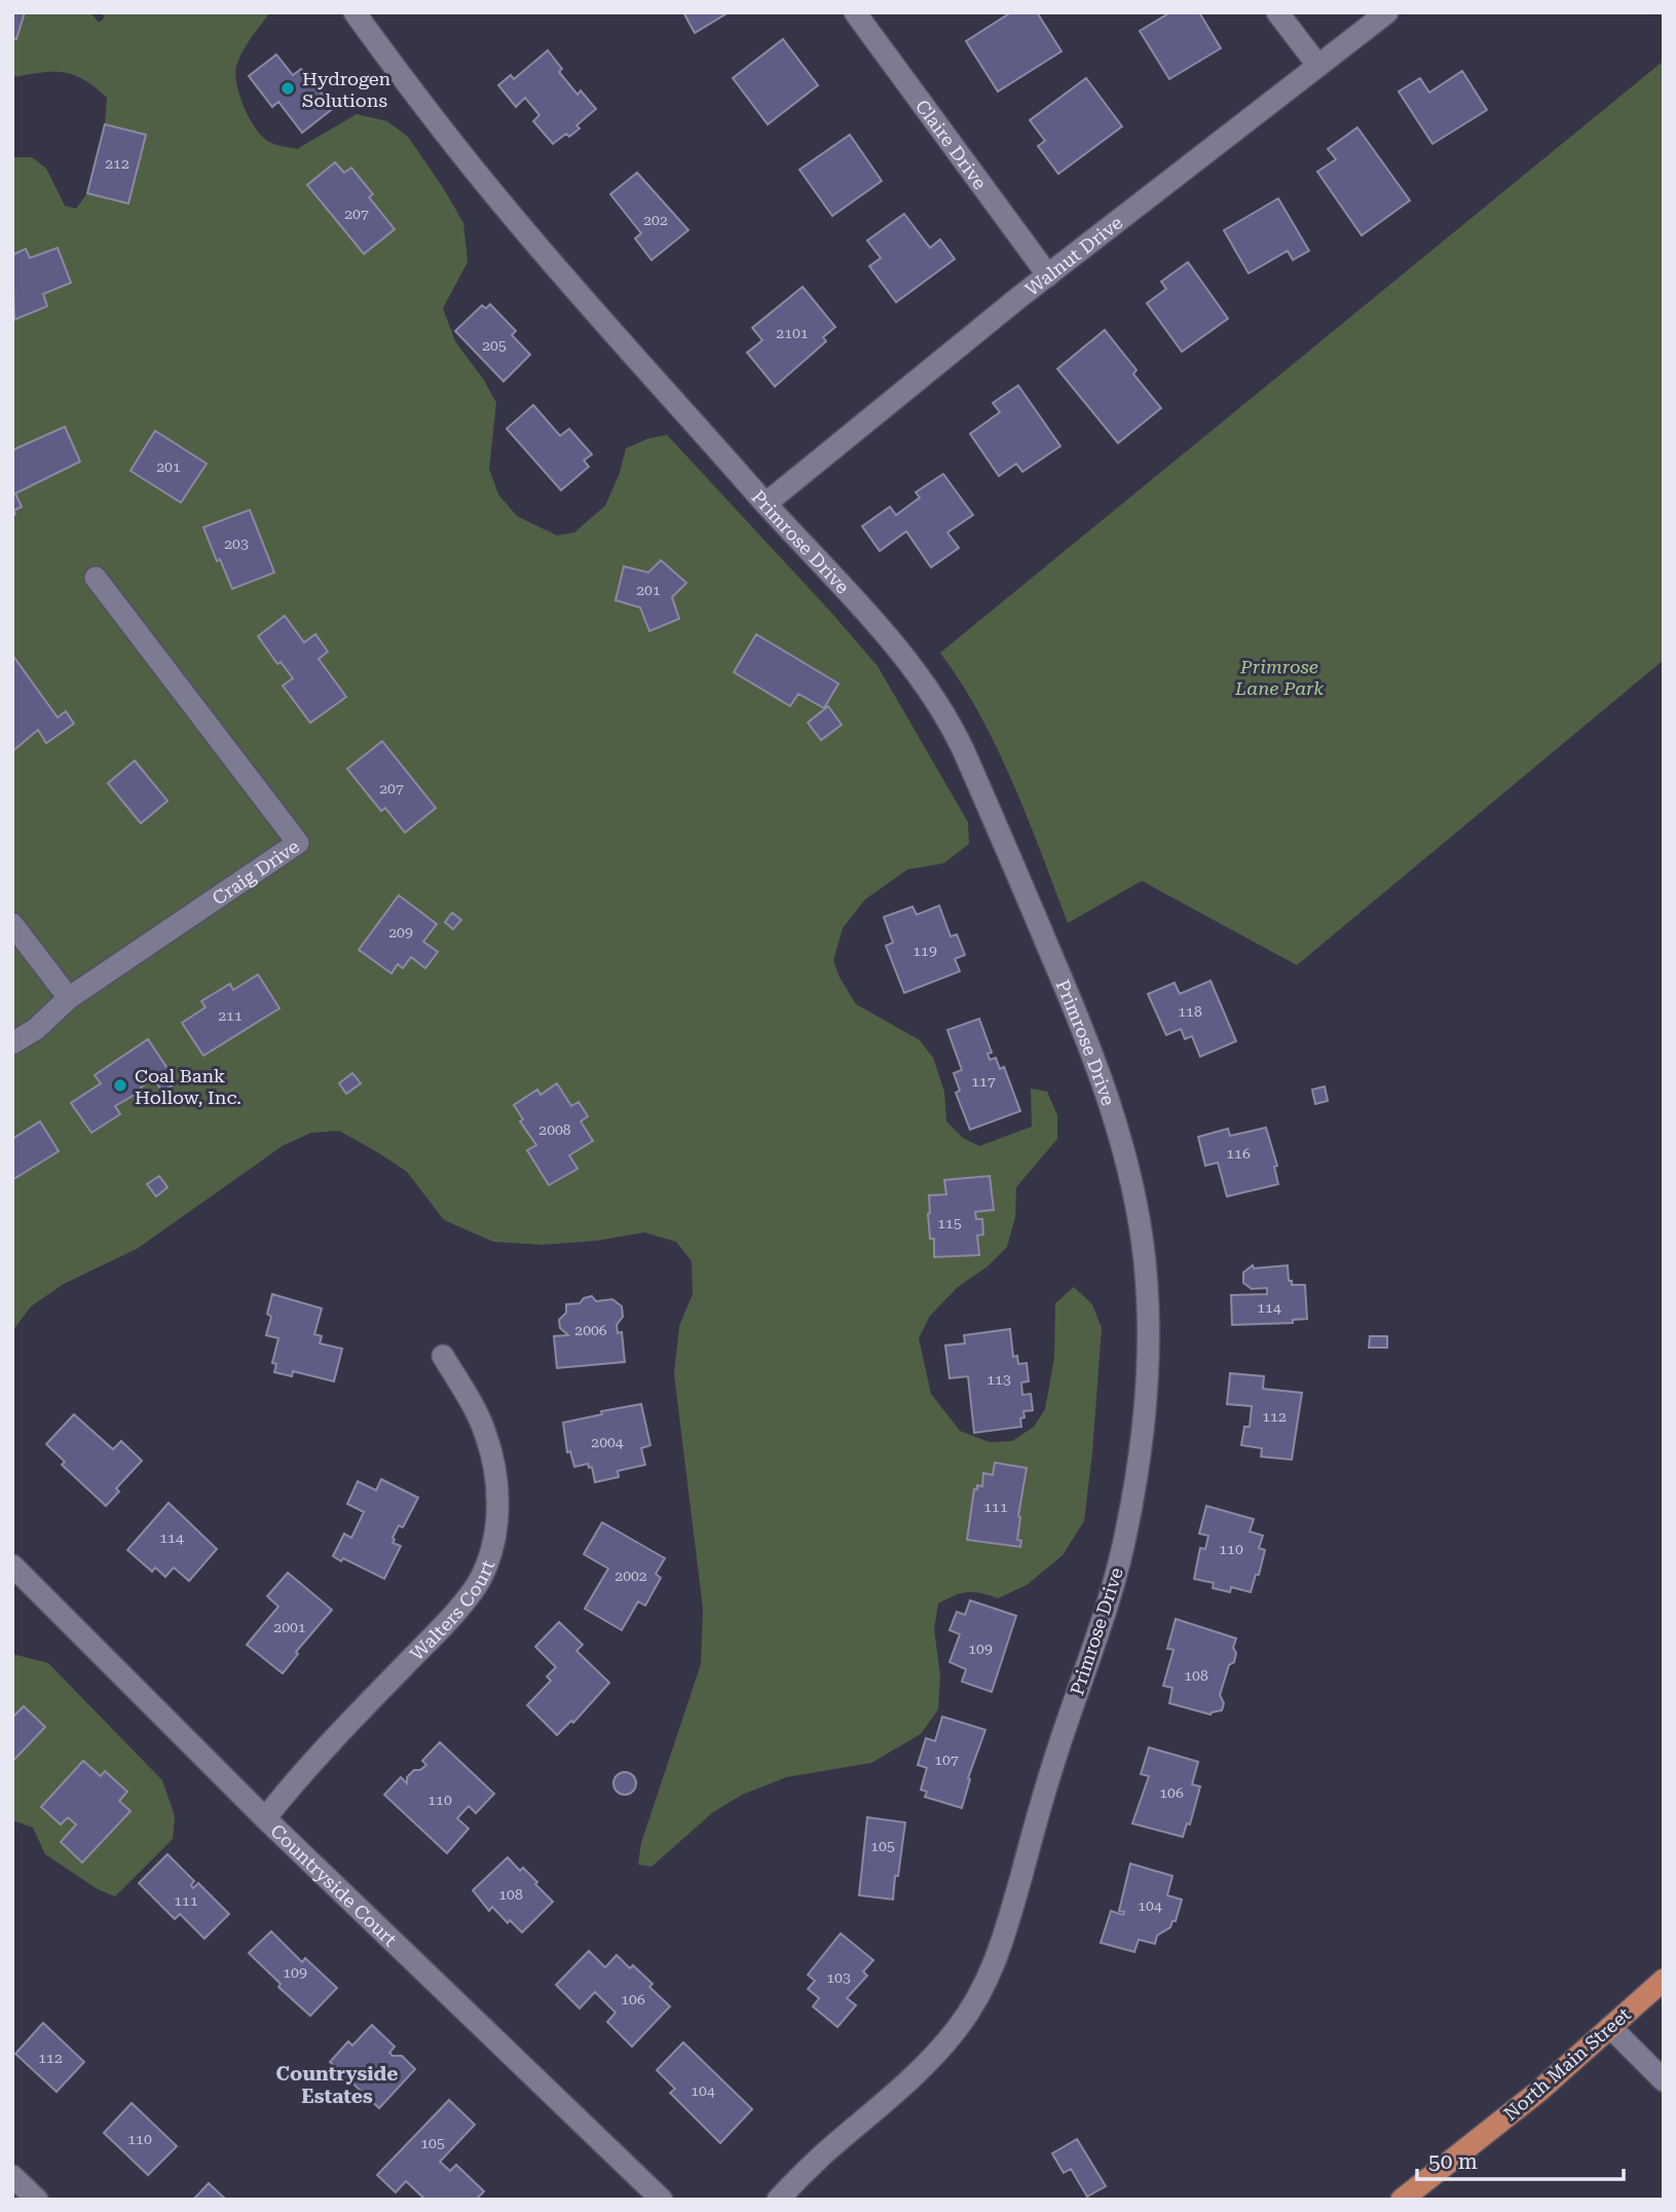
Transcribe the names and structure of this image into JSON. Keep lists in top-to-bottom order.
{
  "streets": {
    "main road": ["North Main Street"],
    "street": [
      "Claire Drive",
      "Walnut Drive",
      "Primrose Drive",
      "Craig Drive",
      "Walters Court",
      "Countryside Court"
    ]
  },
  "crossings": [
    ["Claire Drive", "Walnut Drive"],
    ["Walnut Drive", "Primrose Drive"],
    ["Walters Court", "Countryside Court"]
  ],
  "districts": ["Countryside Estates"],
  "parks": ["Primrose Lane Park"],
  "places": ["Hydrogen Solutions", "Coal Bank Hollow, Inc."],
  "house_numbers": [
    "212",
    "207",
    "202",
    "2101",
    "205",
    "201",
    "203",
    "201",
    "207",
    "209",
    "119",
    "118",
    "211",
    "117",
    "2008",
    "116",
    "115",
    "114",
    "2006",
    "113",
    "112",
    "2004",
    "111",
    "114",
    "110",
    "2002",
    "2001",
    "109",
    "108",
    "107",
    "106",
    "110",
    "105",
    "108",
    "111",
    "104",
    "109",
    "103",
    "106",
    "112",
    "104",
    "110",
    "105"
  ],
  "scale_bar": "50 m"
}
